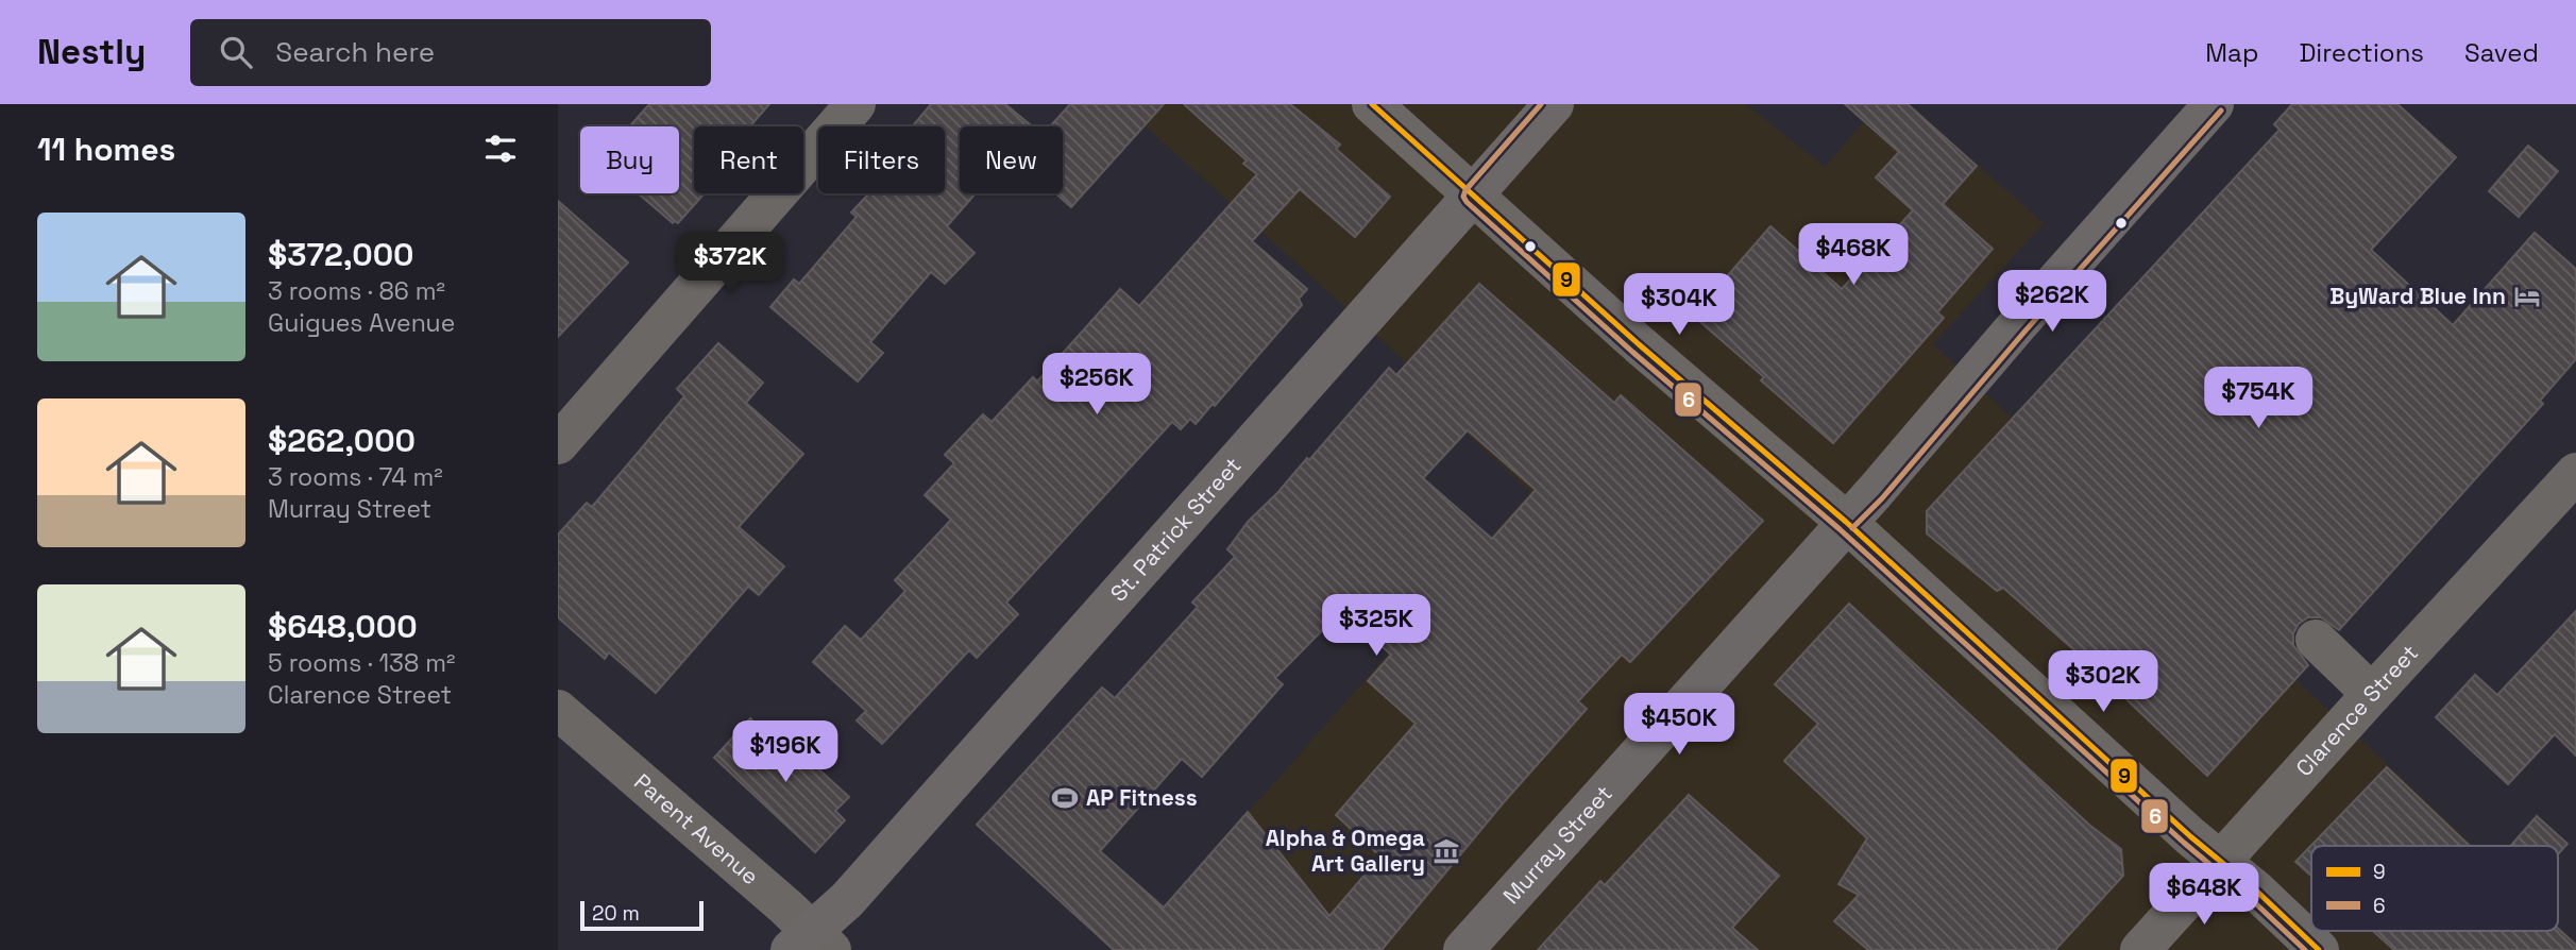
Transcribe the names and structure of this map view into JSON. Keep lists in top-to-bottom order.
{
  "streets": {
    "main road": ["St. Patrick Street", "Murray Street"],
    "street": ["Clarence Street", "Parent Avenue"]
  },
  "crossings": [
    ["St. Patrick Street", "Parent Avenue"]
  ],
  "places": {
    "hotel": ["ByWard Blue Inn"],
    "sports": ["AP Fitness"],
    "museum": ["Alpha & Omega Art Gallery"]
  },
  "lines": ["transit line 9", "transit line 6"],
  "legend": ["9", "6"],
  "scale_bar": "20 m",
  "page": {
    "header": "Nestly",
    "search": "Search here",
    "nav": ["Map", "Directions", "Saved"],
    "heading": "11 homes",
    "chip": [
      "Buy",
      "Rent",
      "Filters",
      "New"
    ],
    "list": [
      {
        "name": "$372,000",
        "note": "3 rooms · 86 m² · Guigues Avenue"
      },
      {
        "name": "$262,000",
        "note": "3 rooms · 74 m² · Murray Street"
      },
      {
        "name": "$648,000",
        "note": "5 rooms · 138 m² · Clarence Street"
      }
    ],
    "price": [
      "$468K",
      "$372K",
      "$262K",
      "$304K",
      "$256K",
      "$754K",
      "$325K",
      "$302K",
      "$450K",
      "$196K",
      "$648K"
    ],
    "scale": "20 m"
  }
}
